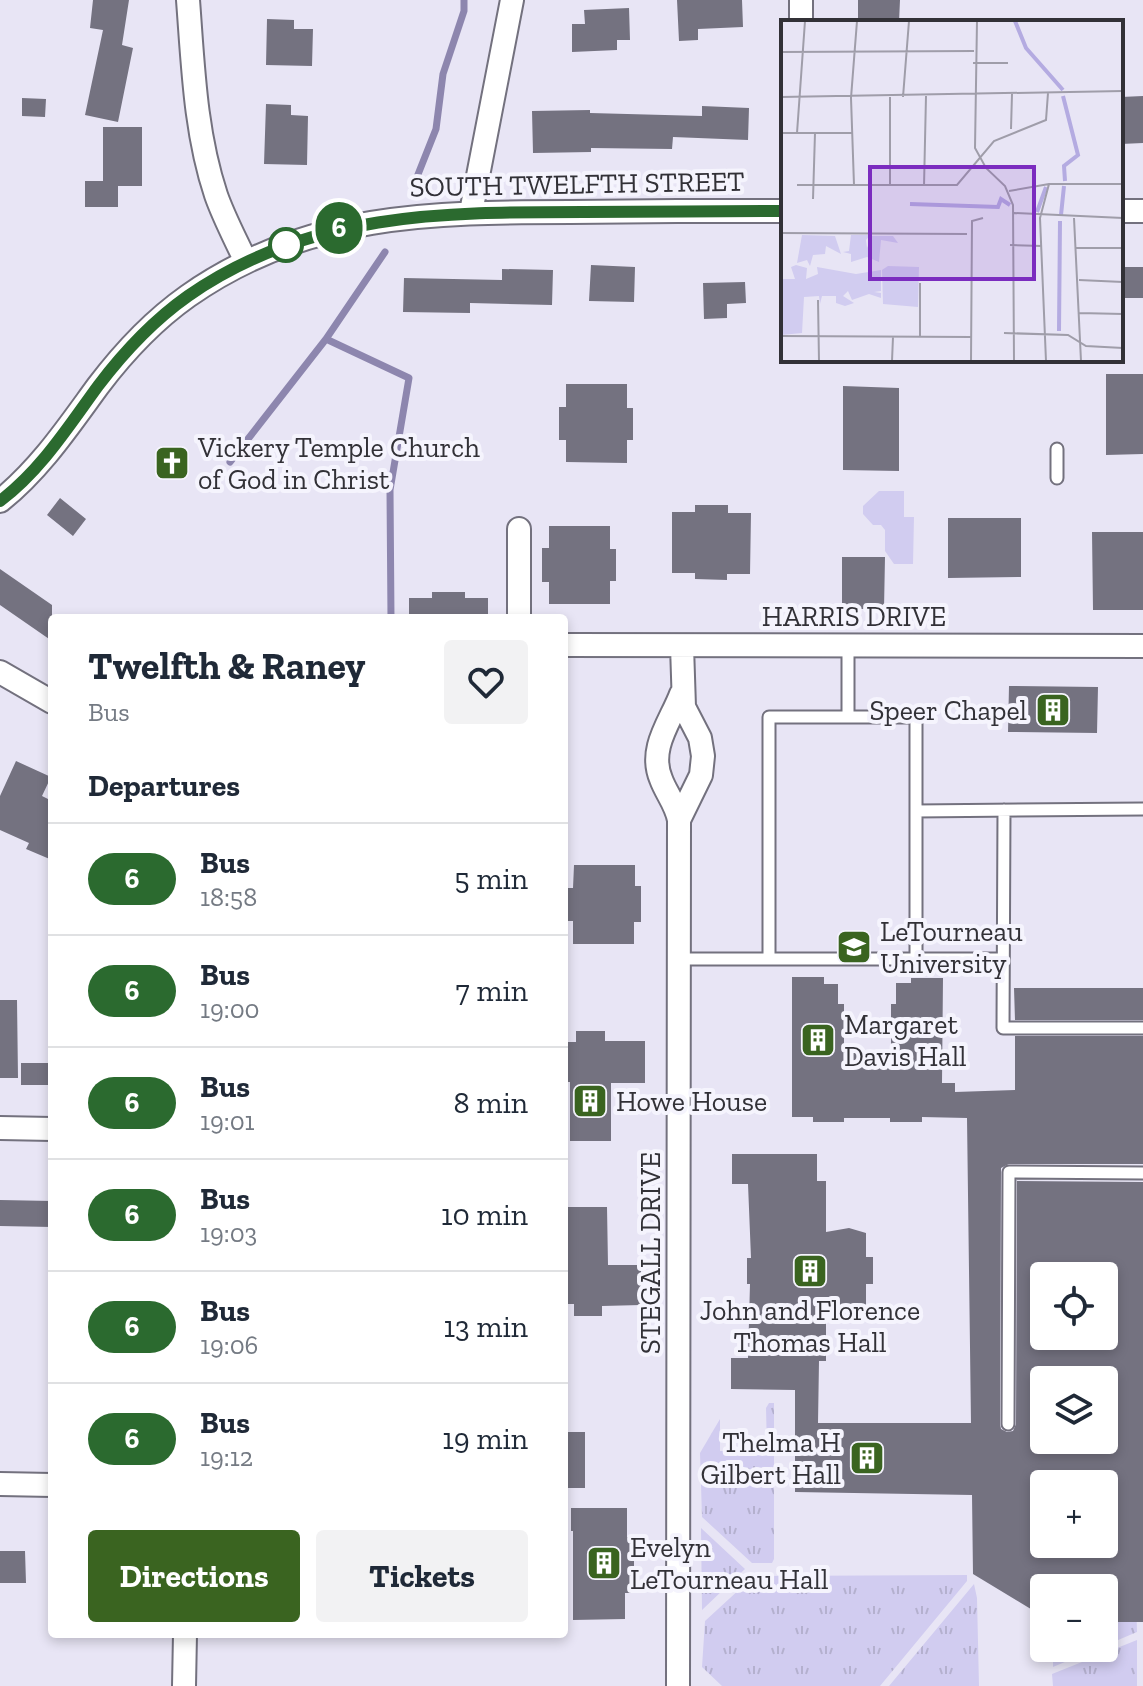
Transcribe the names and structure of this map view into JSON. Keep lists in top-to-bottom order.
{
  "streets": {
    "street": ["SOUTH TWELFTH STREET", "HARRIS DRIVE", "STEGALL DRIVE"]
  },
  "crossings": [
    ["HARRIS DRIVE", "STEGALL DRIVE"]
  ],
  "places": {
    "church": ["Vickery Temple Church of God in Christ"],
    "building": [
      "Speer Chapel",
      "Margaret Davis Hall",
      "Howe House",
      "John and Florence Thomas Hall",
      "Thelma H Gilbert Hall",
      "Evelyn LeTourneau Hall"
    ],
    "school or university": ["LeTourneau University"]
  },
  "lines": ["bus line 6"],
  "page": {
    "on_map": "6",
    "heading": [
      ["Twelfth & Raney", "Bus"],
      "Departures"
    ],
    "list": [
      {
        "mark": "6",
        "name": "Bus",
        "note": "18:58",
        "value": "5 min"
      },
      {
        "mark": "6",
        "name": "Bus",
        "note": "19:00",
        "value": "7 min"
      },
      {
        "mark": "6",
        "name": "Bus",
        "note": "19:01",
        "value": "8 min"
      },
      {
        "mark": "6",
        "name": "Bus",
        "note": "19:03",
        "value": "10 min"
      },
      {
        "mark": "6",
        "name": "Bus",
        "note": "19:06",
        "value": "13 min"
      },
      {
        "mark": "6",
        "name": "Bus",
        "note": "19:12",
        "value": "19 min"
      }
    ],
    "map_buttons": ["+", "−"],
    "buttons": ["Directions", "Tickets"]
  }
}
